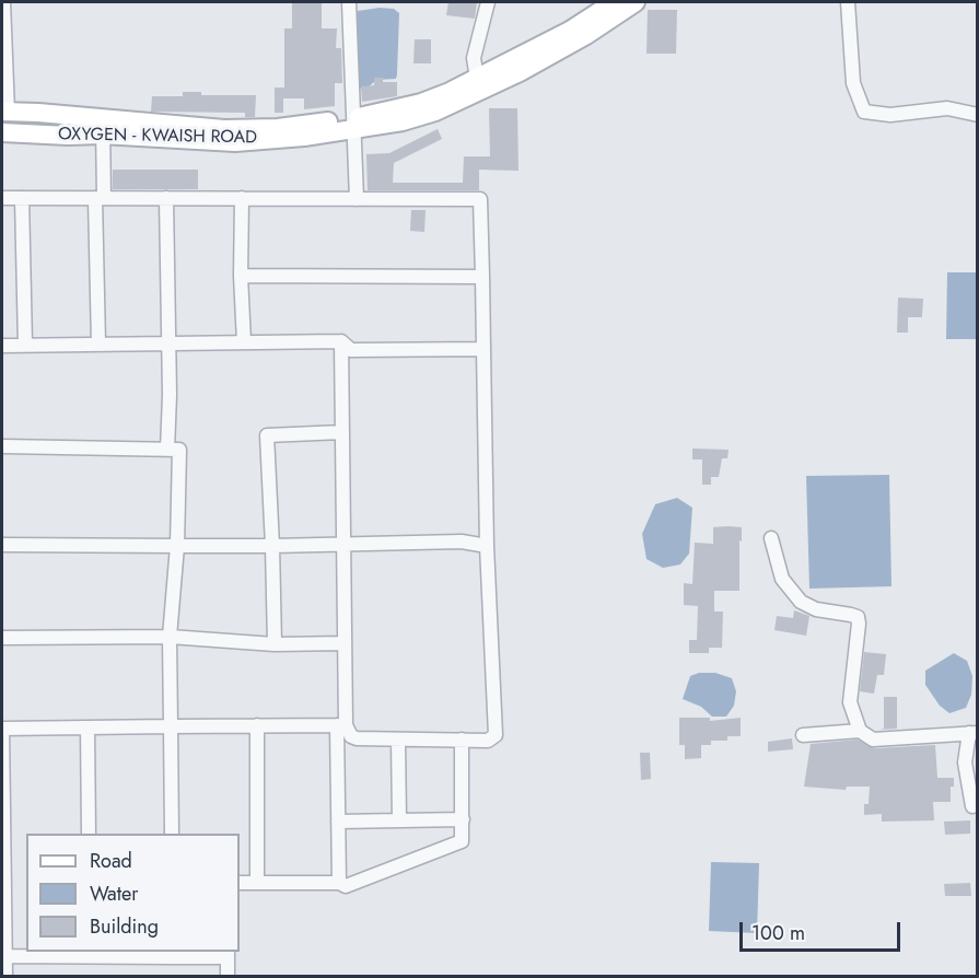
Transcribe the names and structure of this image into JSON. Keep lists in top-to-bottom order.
{
  "streets": {
    "main road": ["OXYGEN - KWAISH ROAD"]
  },
  "legend": ["Road", "Water", "Building"],
  "scale_bar": "100 m"
}
